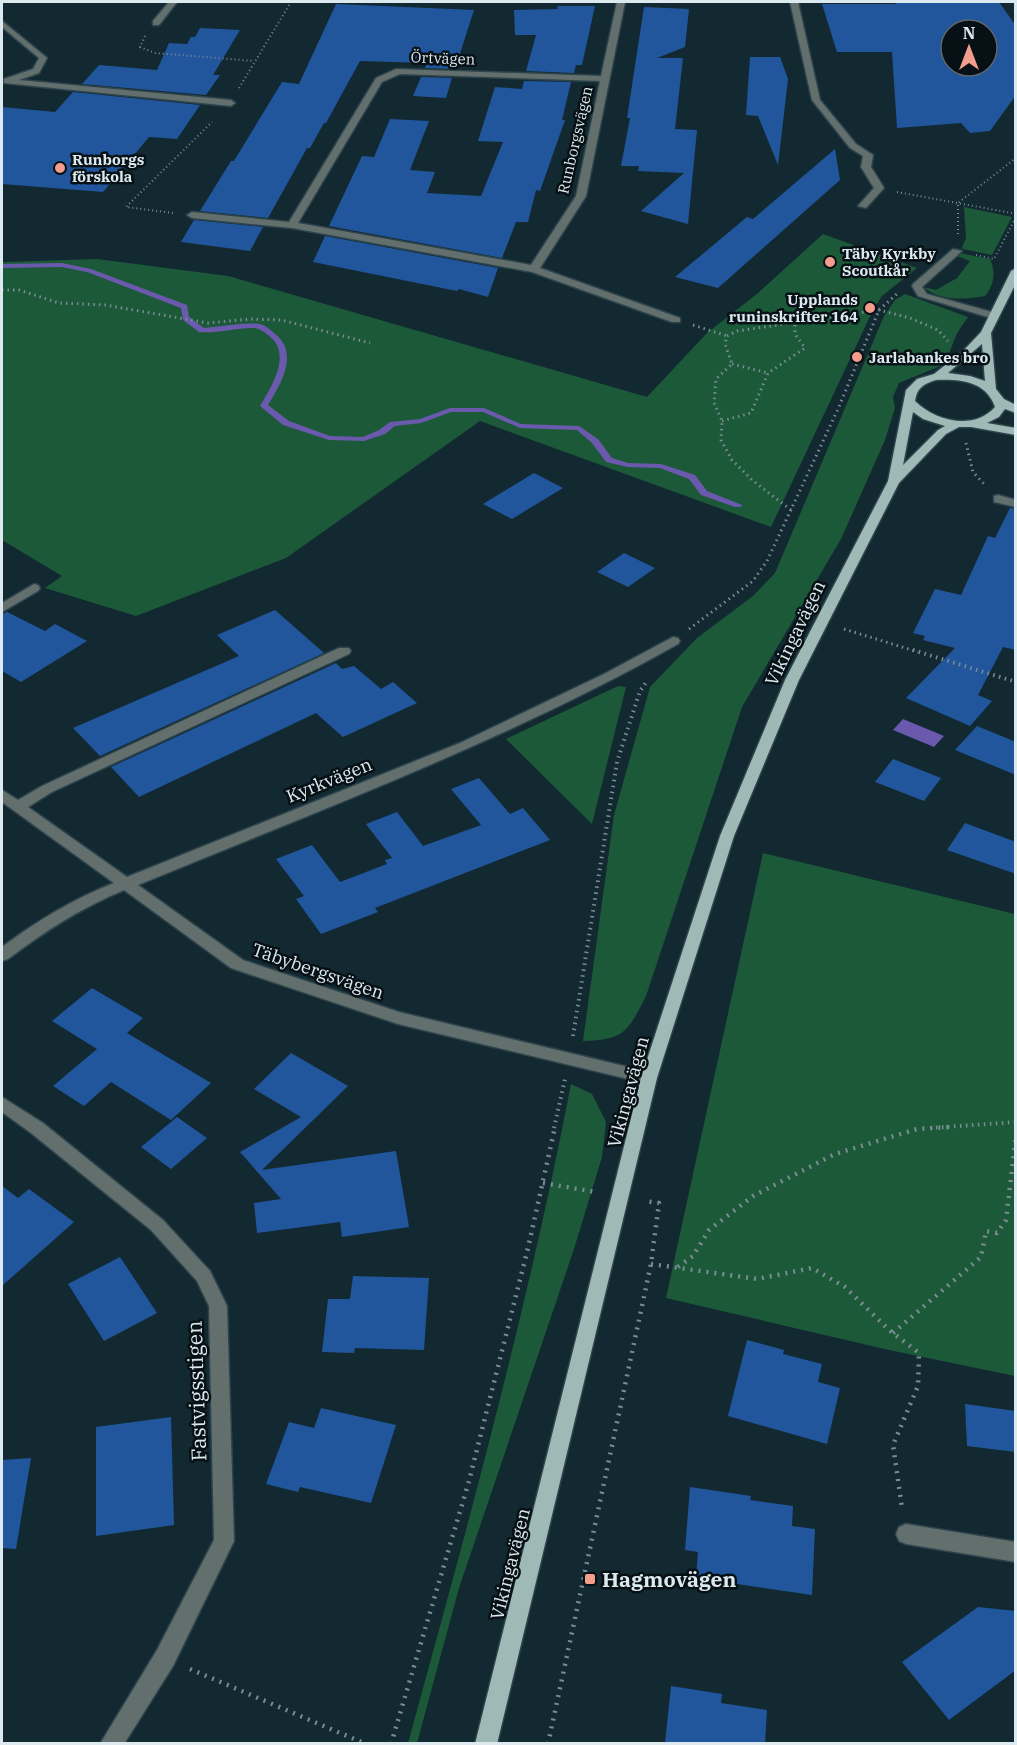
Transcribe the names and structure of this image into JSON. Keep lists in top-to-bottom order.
{
  "streets": {
    "main road": ["Vikingavägen"],
    "street": [
      "Örtvägen",
      "Runborgsvägen",
      "Kyrkvägen",
      "Täbybergsvägen",
      "Fastvigsstigen"
    ]
  },
  "crossings": [
    ["Örtvägen", "Runborgsvägen"],
    ["Vikingavägen", "Täbybergsvägen"],
    ["Kyrkvägen", "Täbybergsvägen"]
  ],
  "places": {
    "other": [
      "Runborgs förskola",
      "Täby Kyrkby Scoutkår",
      "Upplands runinskrifter 164",
      "Jarlabankes bro"
    ],
    "transit": ["Hagmovägen"]
  },
  "north": "top"
}
